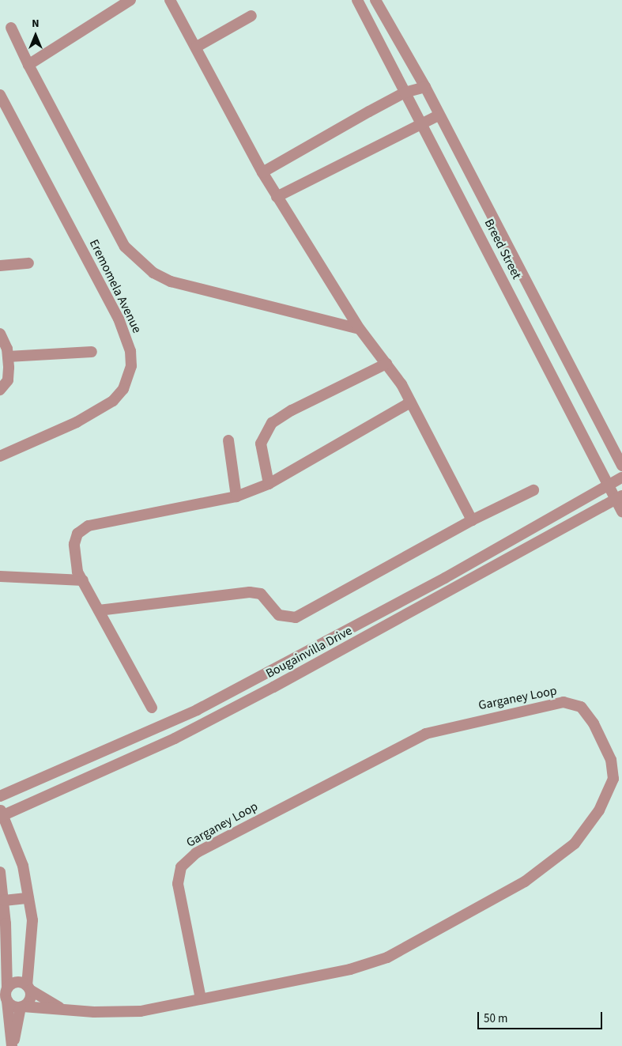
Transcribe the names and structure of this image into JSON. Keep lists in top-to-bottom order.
{
  "streets": {
    "street": [
      "Breed Street",
      "Eremomela Avenue",
      "Bougainvilla Drive",
      "Garganey Loop"
    ]
  },
  "crossings": [
    ["Breed Street", "Bougainvilla Drive"]
  ],
  "scale_bar": "50 m",
  "north": "top"
}
